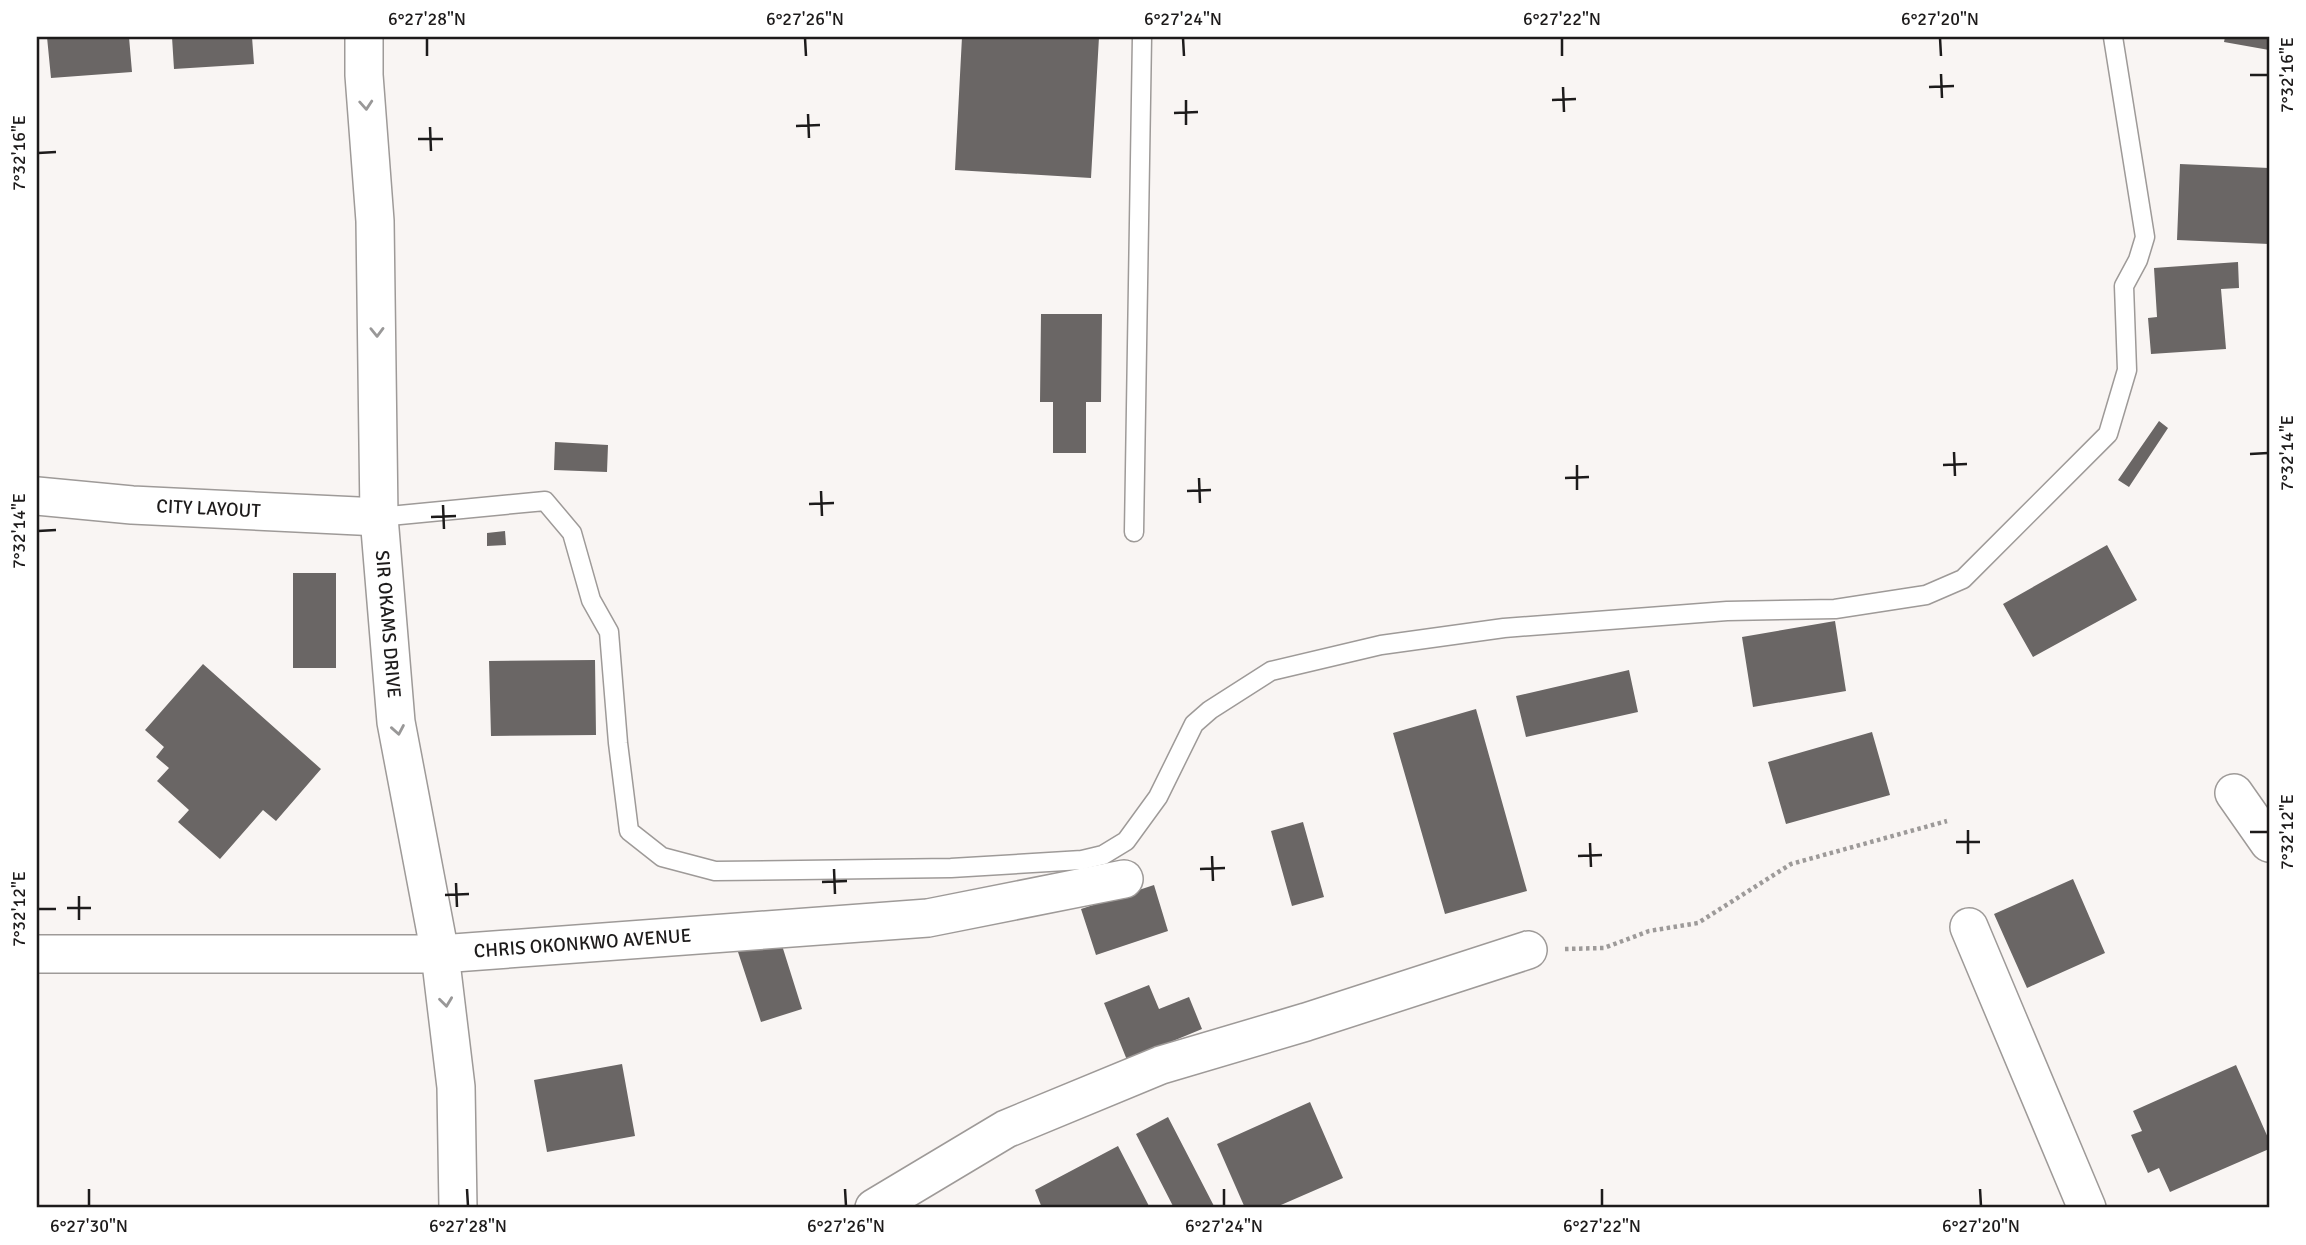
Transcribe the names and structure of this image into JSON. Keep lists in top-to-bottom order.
{
  "streets": {
    "street": ["CITY LAYOUT", "SIR OKAMS DRIVE", "CHRIS OKONKWO AVENUE"]
  },
  "crossings": [
    ["CITY LAYOUT", "SIR OKAMS DRIVE"],
    ["SIR OKAMS DRIVE", "CHRIS OKONKWO AVENUE"]
  ],
  "one_way": ["SIR OKAMS DRIVE"],
  "coordinates": [
    "6°27'28\"N",
    "6°27'26\"N",
    "6°27'24\"N",
    "6°27'22\"N",
    "6°27'20\"N",
    "7°32'16\"E",
    "7°32'14\"E",
    "7°32'12\"E",
    "6°27'30\"N"
  ]
}
